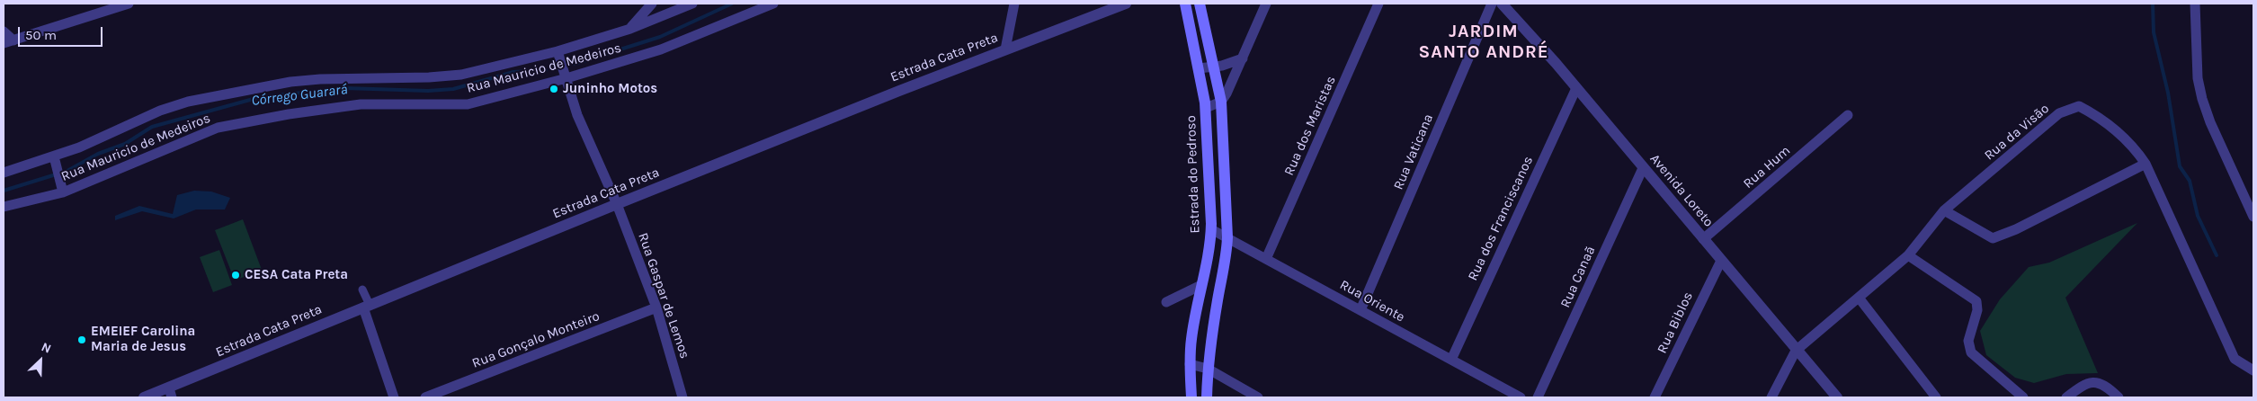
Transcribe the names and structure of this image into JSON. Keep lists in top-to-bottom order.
{
  "streets": {
    "main road": ["Estrada do Pedroso"],
    "street": [
      "Estrada Cata Preta",
      "Rua Mauricio de Medeiros",
      "Rua dos Maristas",
      "Rua da Visão",
      "Rua Vaticana",
      "Rua Hum",
      "Avenida Loreto",
      "Rua dos Franciscanos",
      "Rua Canaã",
      "Rua Gaspar de Lemos",
      "Rua Oriente",
      "Rua Biblos",
      "Rua Gonçalo Monteiro"
    ]
  },
  "crossings": [
    ["Estrada Cata Preta", "Rua Gaspar de Lemos"],
    ["Rua Mauricio de Medeiros", "Rua Gaspar de Lemos"],
    ["Rua dos Maristas", "Rua Oriente"],
    ["Rua da Visão", "Avenida Loreto"],
    ["Rua Vaticana", "Rua Oriente"],
    ["Rua Hum", "Avenida Loreto"],
    ["Estrada do Pedroso", "Rua Oriente"],
    ["Avenida Loreto", "Rua dos Franciscanos"],
    ["Avenida Loreto", "Rua Canaã"],
    ["Avenida Loreto", "Rua Biblos"],
    ["Rua dos Franciscanos", "Rua Oriente"],
    ["Rua Gaspar de Lemos", "Rua Gonçalo Monteiro"]
  ],
  "districts": ["JARDIM SANTO ANDRÉ"],
  "water": ["Córrego Guarará"],
  "places": ["Juninho Motos", "CESA Cata Preta", "EMEIEF Carolina Maria de Jesus"],
  "scale_bar": "50 m",
  "north": "top right"
}
